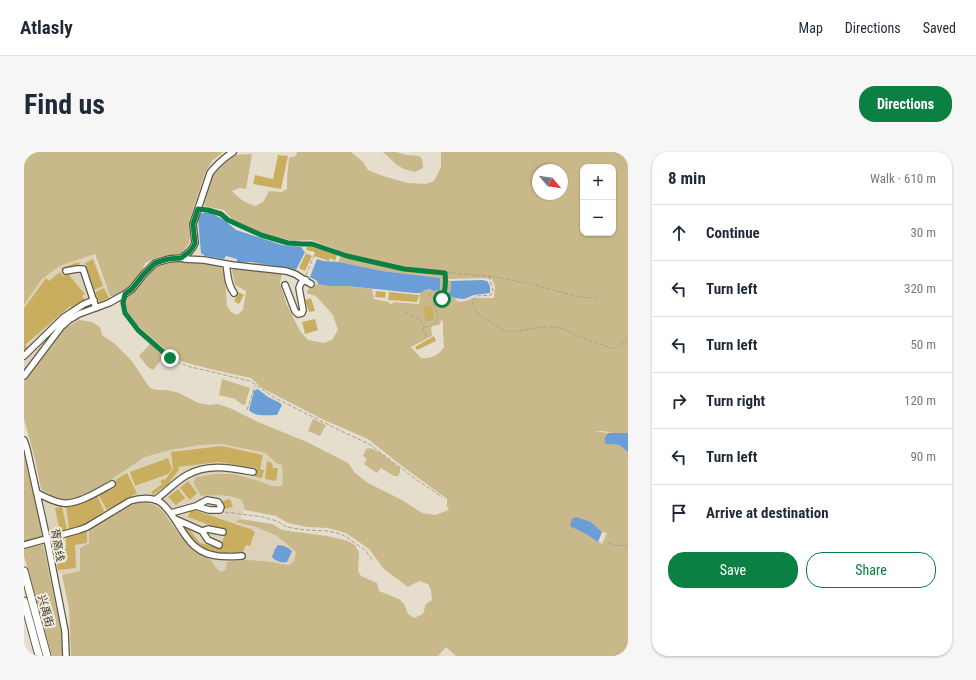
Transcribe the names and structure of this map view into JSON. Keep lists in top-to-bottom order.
{
  "streets": {
    "main road": ["兴禹街"],
    "street": ["胥高线"]
  },
  "north": "bottom right",
  "page": {
    "header": "Atlasly",
    "nav": ["Map", "Directions", "Saved"],
    "buttons": [
      "Directions",
      ["Save", "Share"]
    ],
    "title": "Find us",
    "heading": ["8 min", "Walk · 610 m"],
    "map_buttons": ["+", "−"],
    "list": [
      ["Continue", "30 m"],
      ["Turn left", "320 m"],
      ["Turn left", "50 m"],
      ["Turn right", "120 m"],
      ["Turn left", "90 m"],
      "Arrive at destination"
    ]
  }
}
